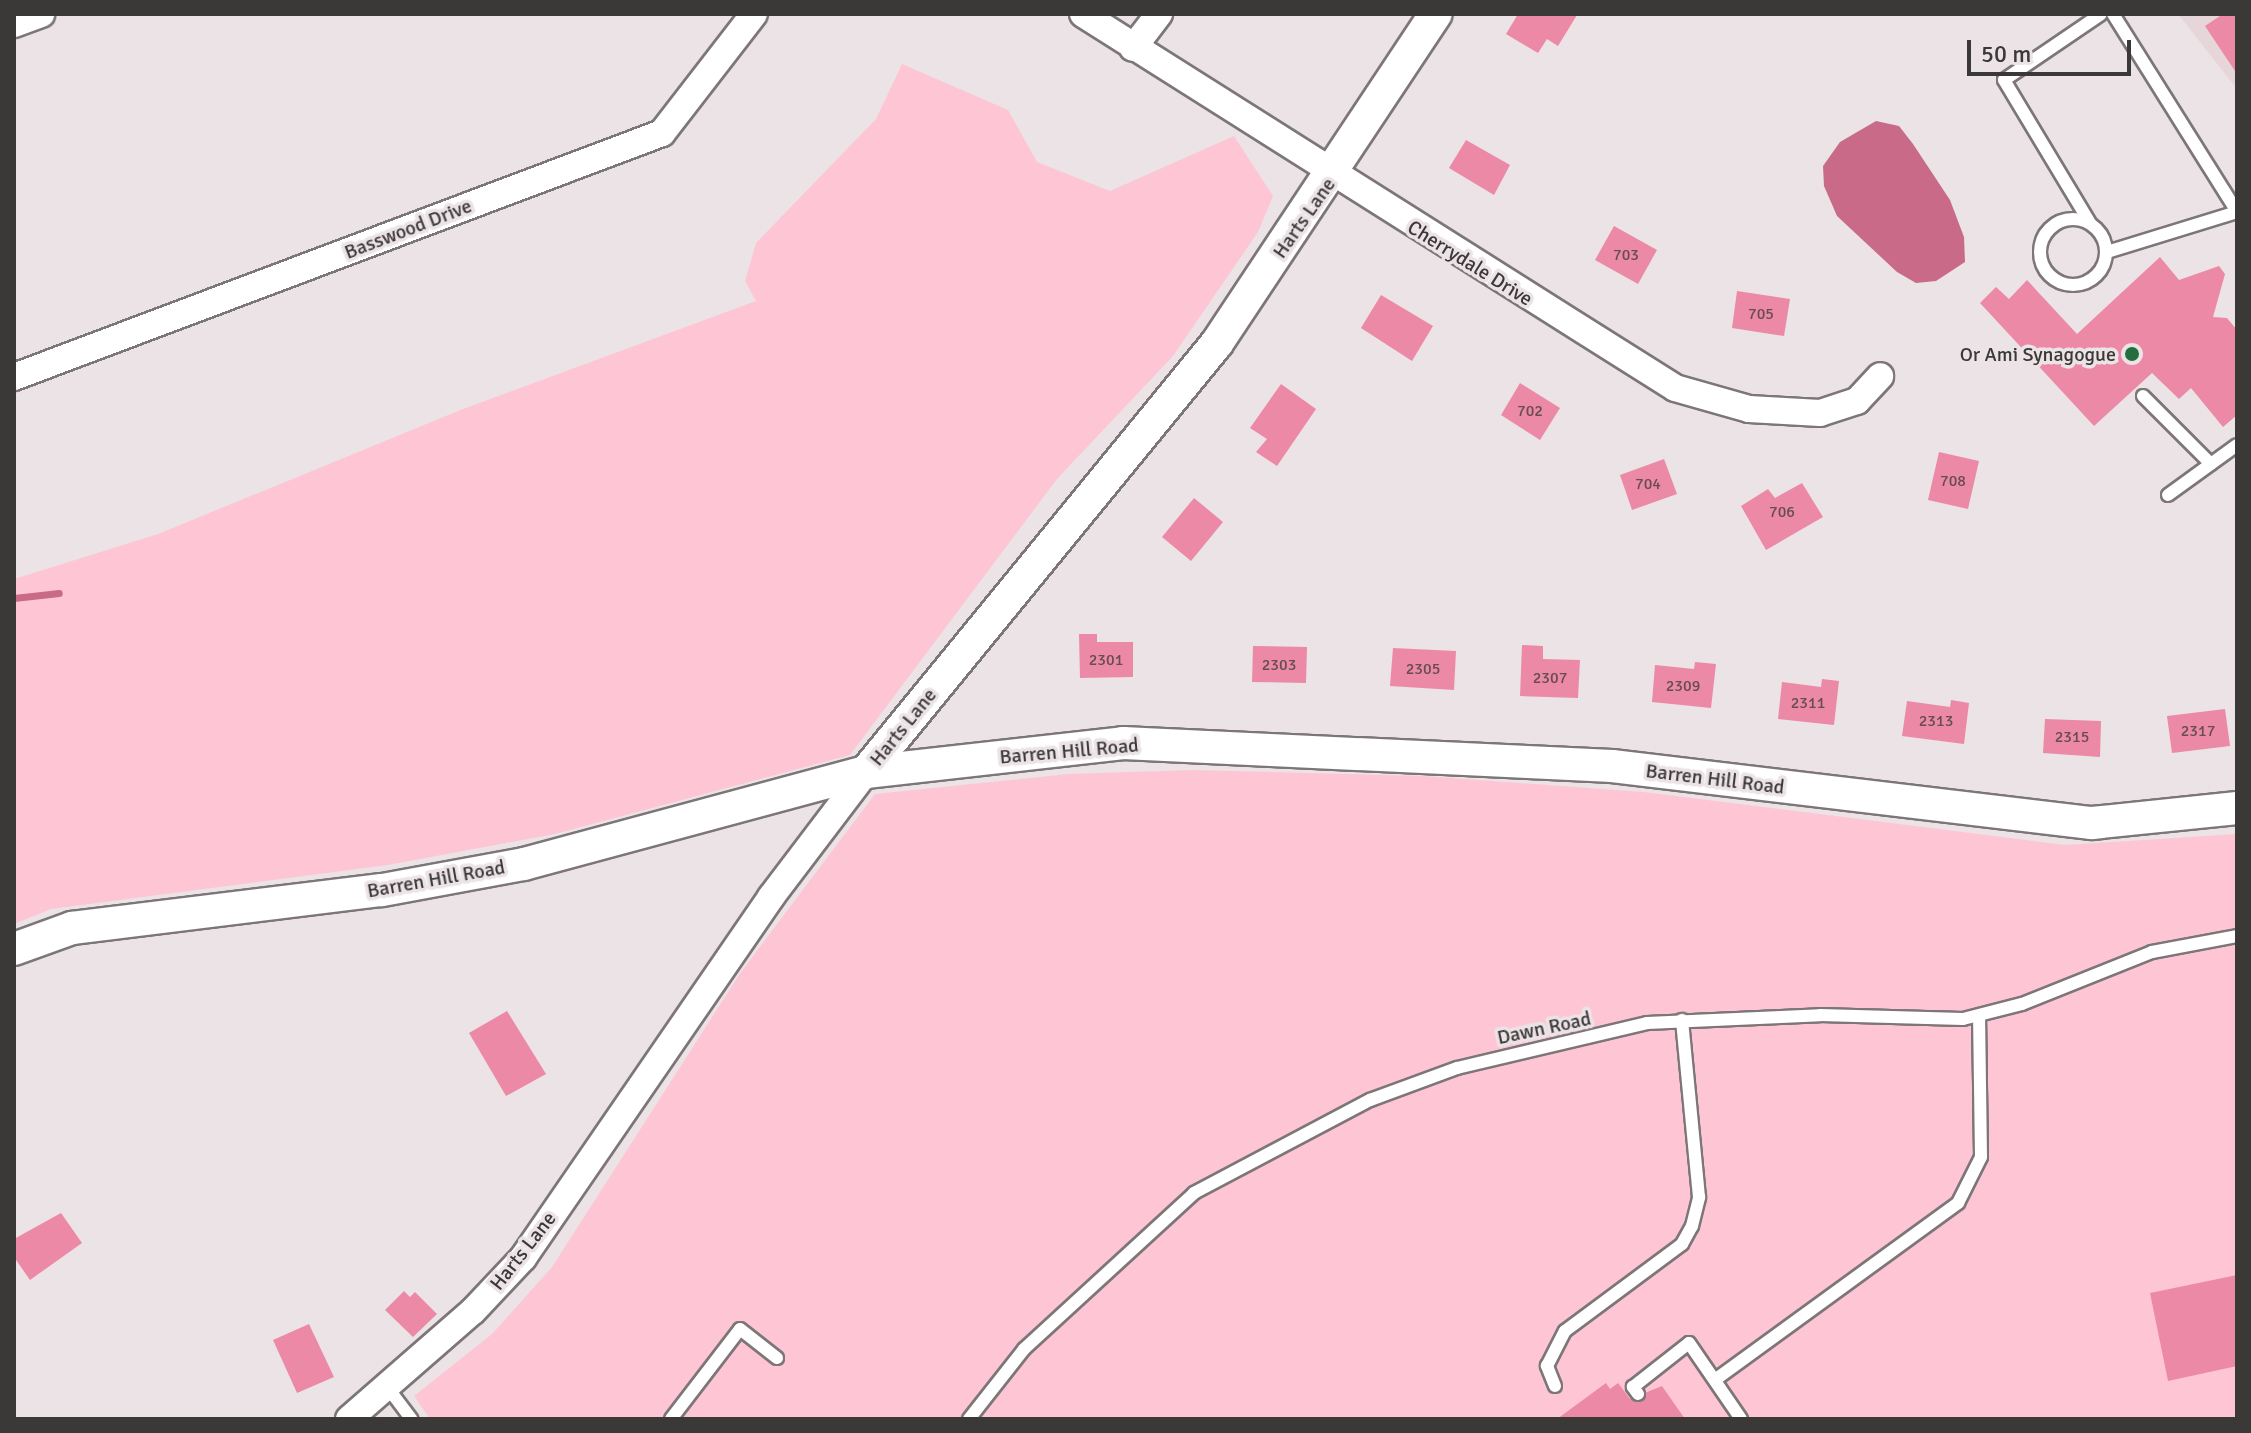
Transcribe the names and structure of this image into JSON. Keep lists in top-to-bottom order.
{
  "streets": {
    "street": [
      "Harts Lane",
      "Basswood Drive",
      "Cherrydale Drive",
      "Barren Hill Road"
    ],
    "lane": ["Dawn Road"]
  },
  "crossings": [
    ["Harts Lane", "Cherrydale Drive"],
    ["Harts Lane", "Barren Hill Road"]
  ],
  "places": ["Or Ami Synagogue"],
  "house_numbers": [
    "703",
    "705",
    "702",
    "708",
    "704",
    "706",
    "2301",
    "2303",
    "2305",
    "2307",
    "2309",
    "2311",
    "2313",
    "2317",
    "2315"
  ],
  "scale_bar": "50 m"
}
